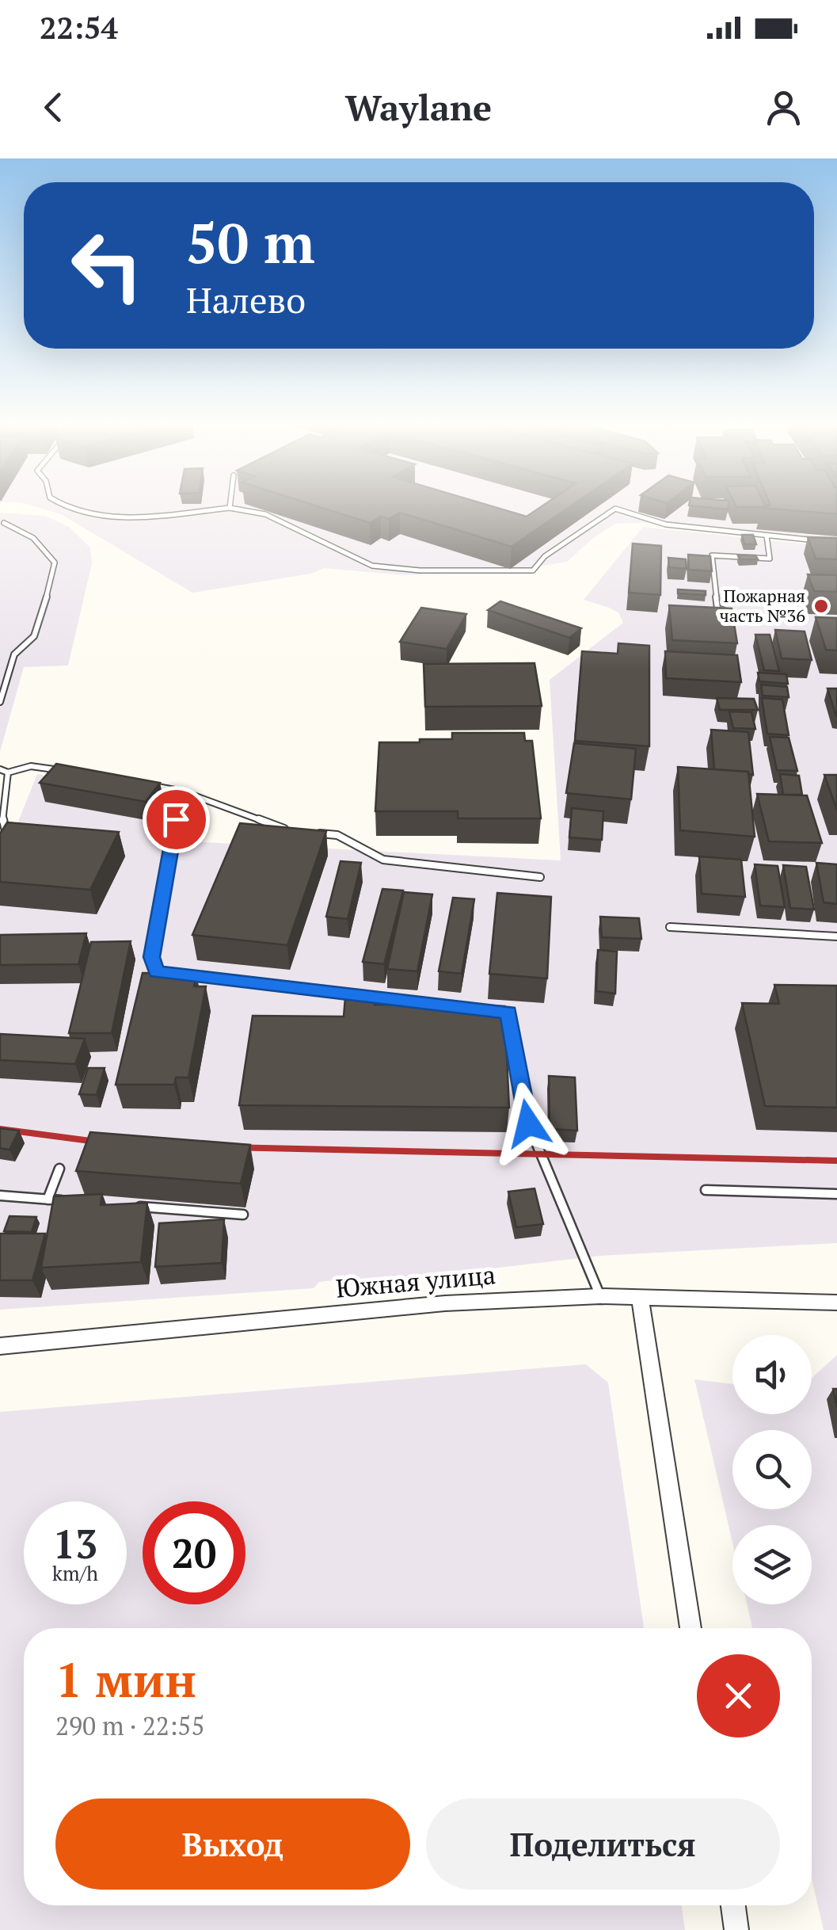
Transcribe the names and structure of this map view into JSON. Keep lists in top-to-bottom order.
{
  "streets": {
    "street": ["Южная улица"]
  },
  "places": ["Пожарная часть №36"],
  "page": {
    "status": "22:54",
    "header": "Waylane",
    "turn": ["50 m", "Налево"],
    "speed": "13 km/h",
    "limit": "20",
    "heading": ["1 мин", "290 m · 22:55"],
    "buttons": ["Выход", "Поделиться"]
  }
}
